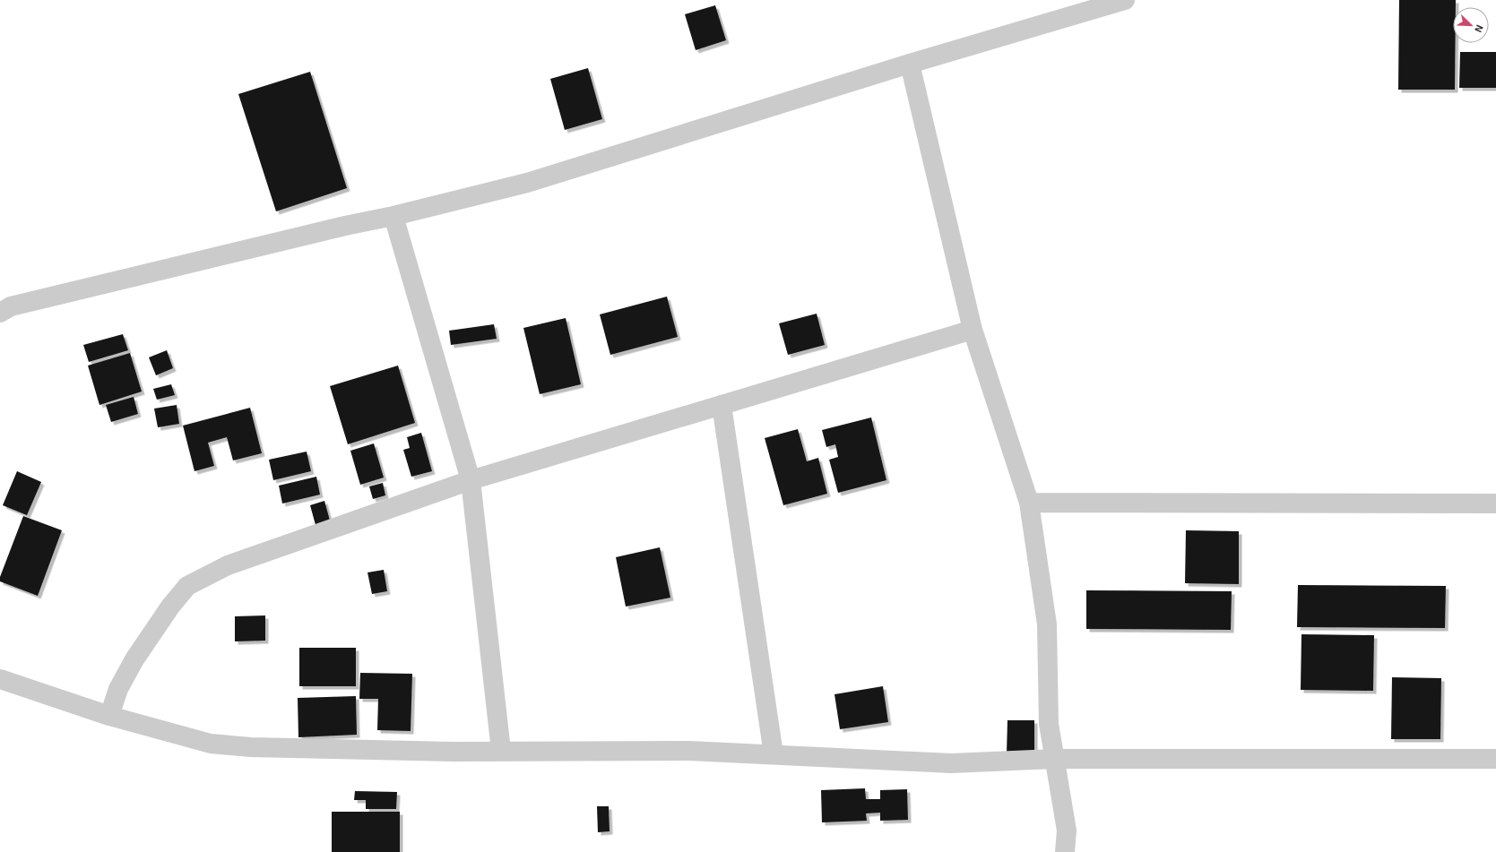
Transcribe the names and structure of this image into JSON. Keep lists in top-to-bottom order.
{
  "north": "bottom right"
}
